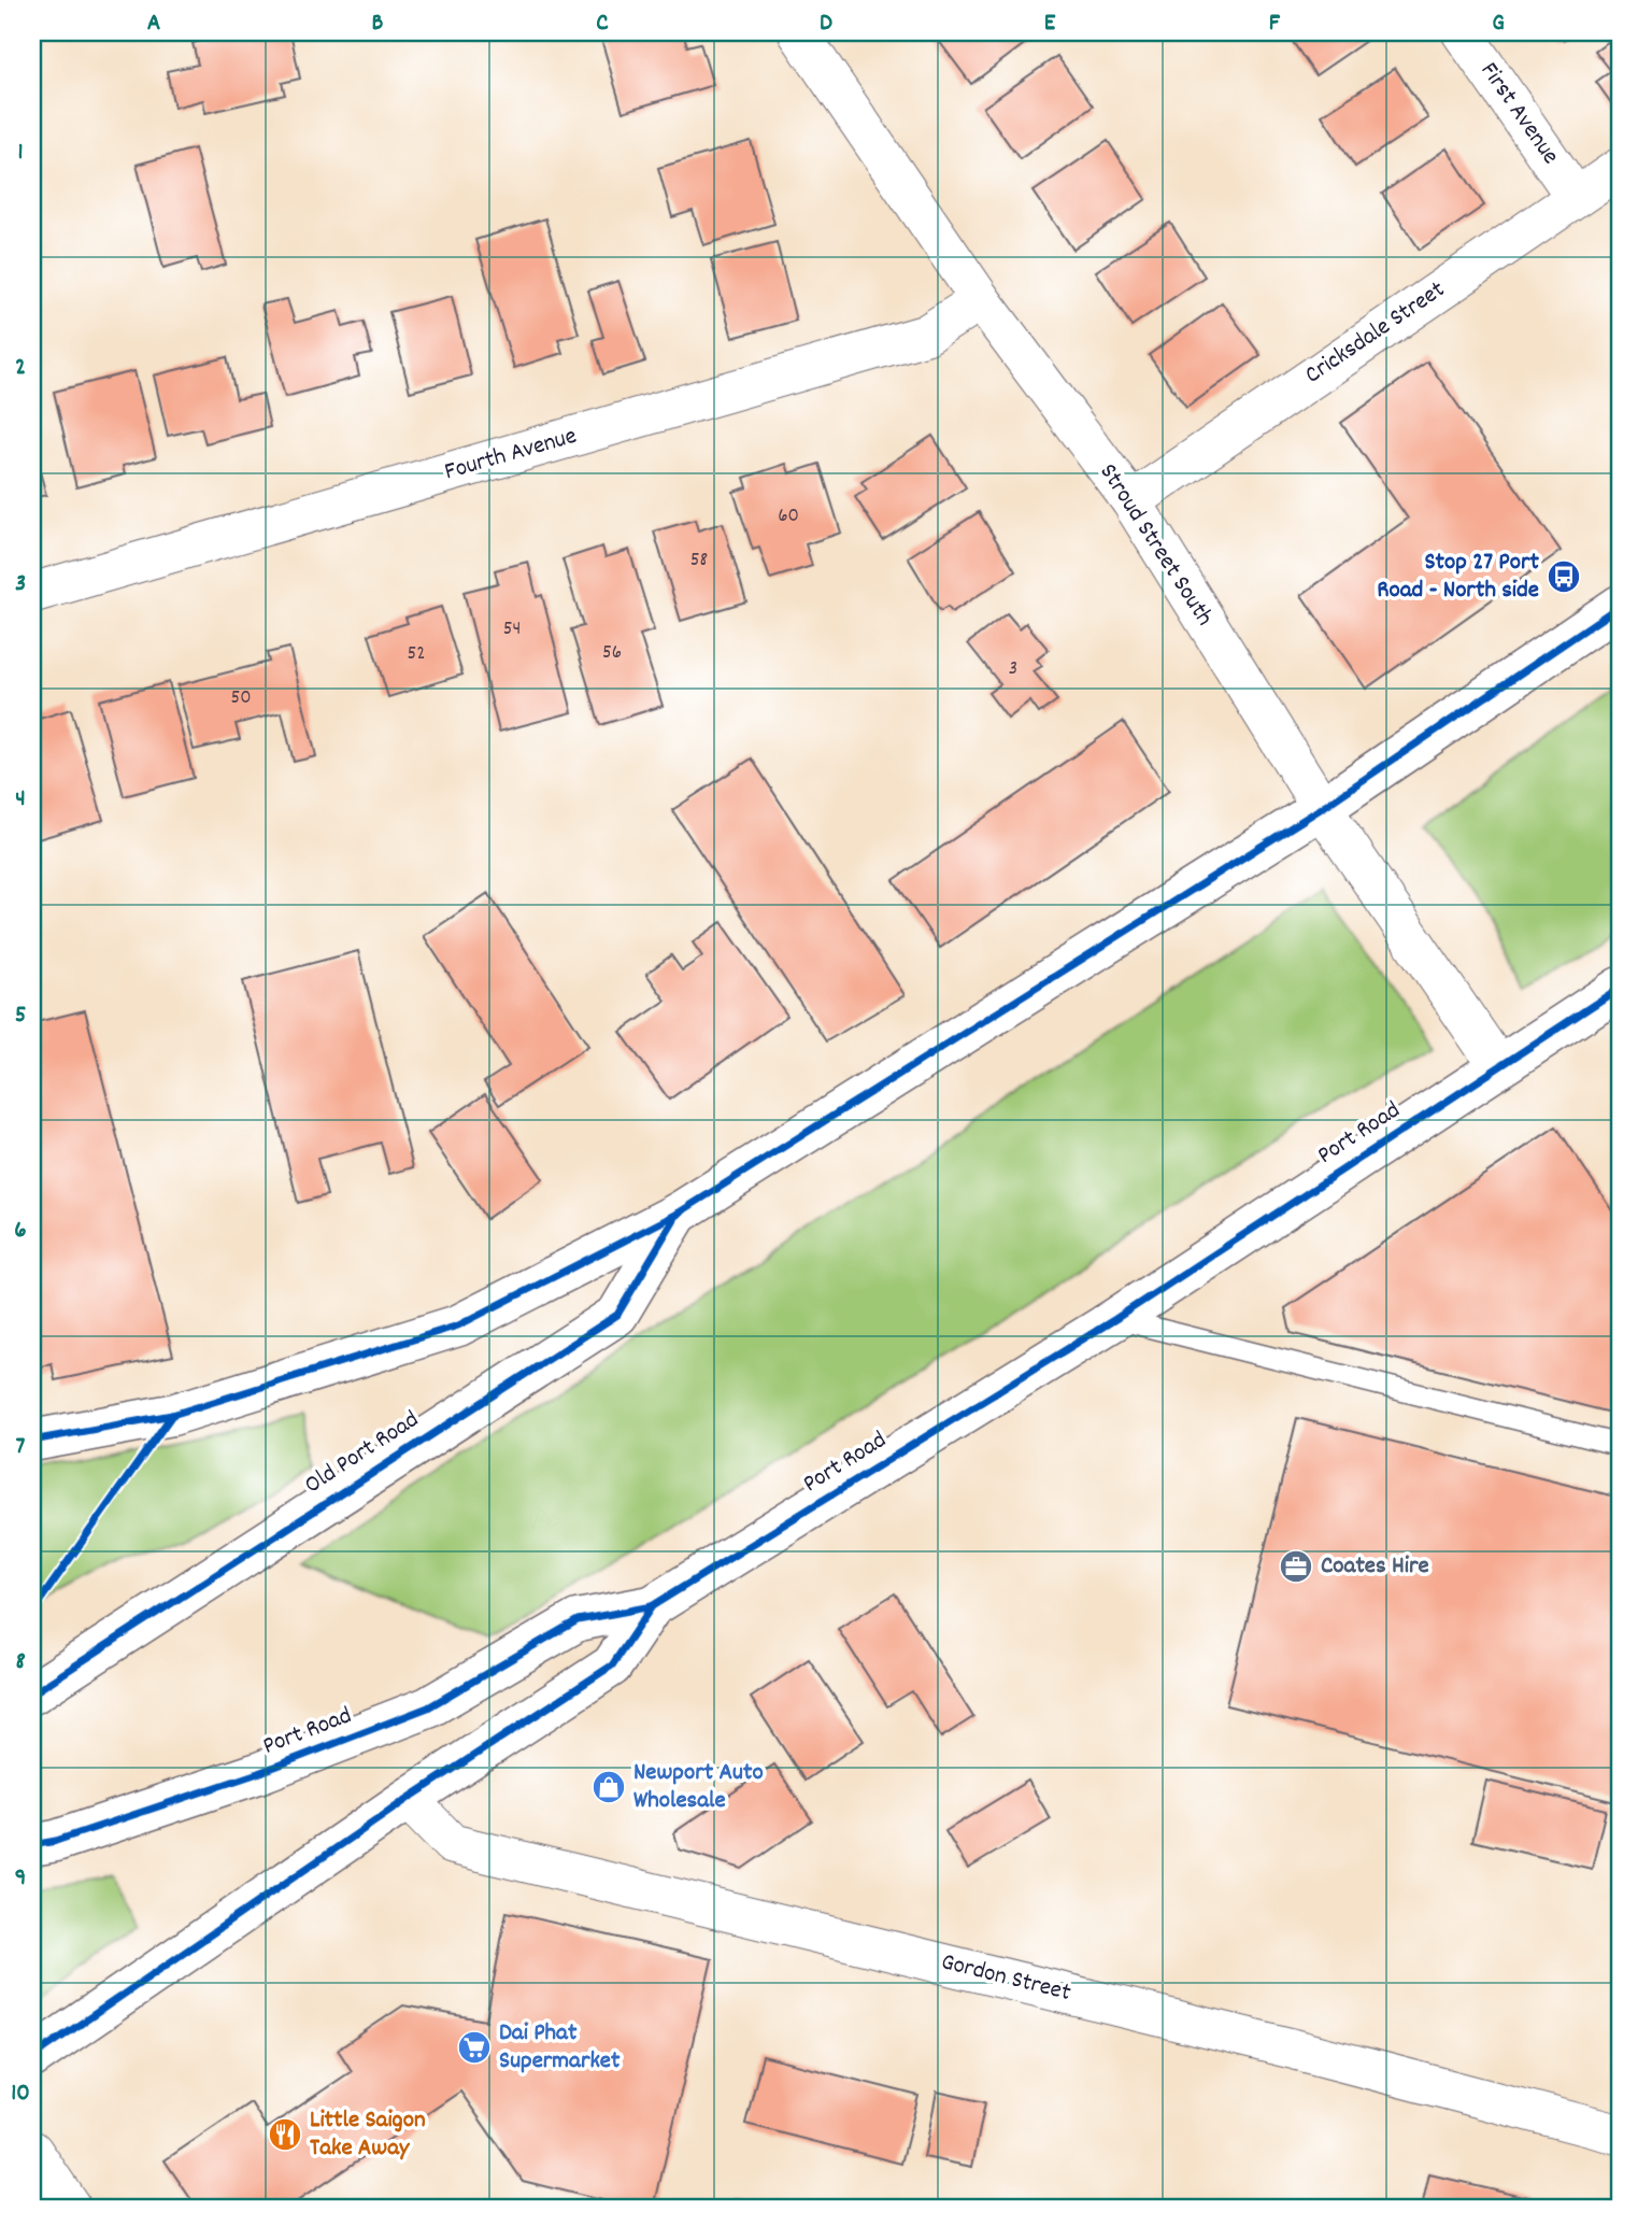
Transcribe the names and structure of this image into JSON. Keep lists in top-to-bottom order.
{
  "streets": {
    "main road": ["Port Road", "Old Port Road"],
    "street": [
      "First Avenue",
      "Cricksdale Street",
      "Fourth Avenue",
      "Stroud Street South",
      "Gordon Street"
    ]
  },
  "crossings": [
    ["First Avenue", "Cricksdale Street"],
    ["Cricksdale Street", "Stroud Street South"],
    ["Fourth Avenue", "Stroud Street South"],
    ["Stroud Street South", "Port Road"]
  ],
  "places": {
    "bus stop": ["Stop 27 Port Road - North side"],
    "office": ["Coates Hire"],
    "shop": ["Newport Auto Wholesale"],
    "supermarket": ["Dai Phat Supermarket"],
    "restaurant": ["Little Saigon Take Away"]
  },
  "house_numbers": [
    "60",
    "58",
    "54",
    "56",
    "52",
    "3",
    "50"
  ],
  "grid": {
    "columns": [
      "A",
      "B",
      "C",
      "D",
      "E",
      "F",
      "G"
    ],
    "rows": [
      "1",
      "2",
      "3",
      "4",
      "5",
      "6",
      "7",
      "8",
      "9",
      "10"
    ]
  }
}
